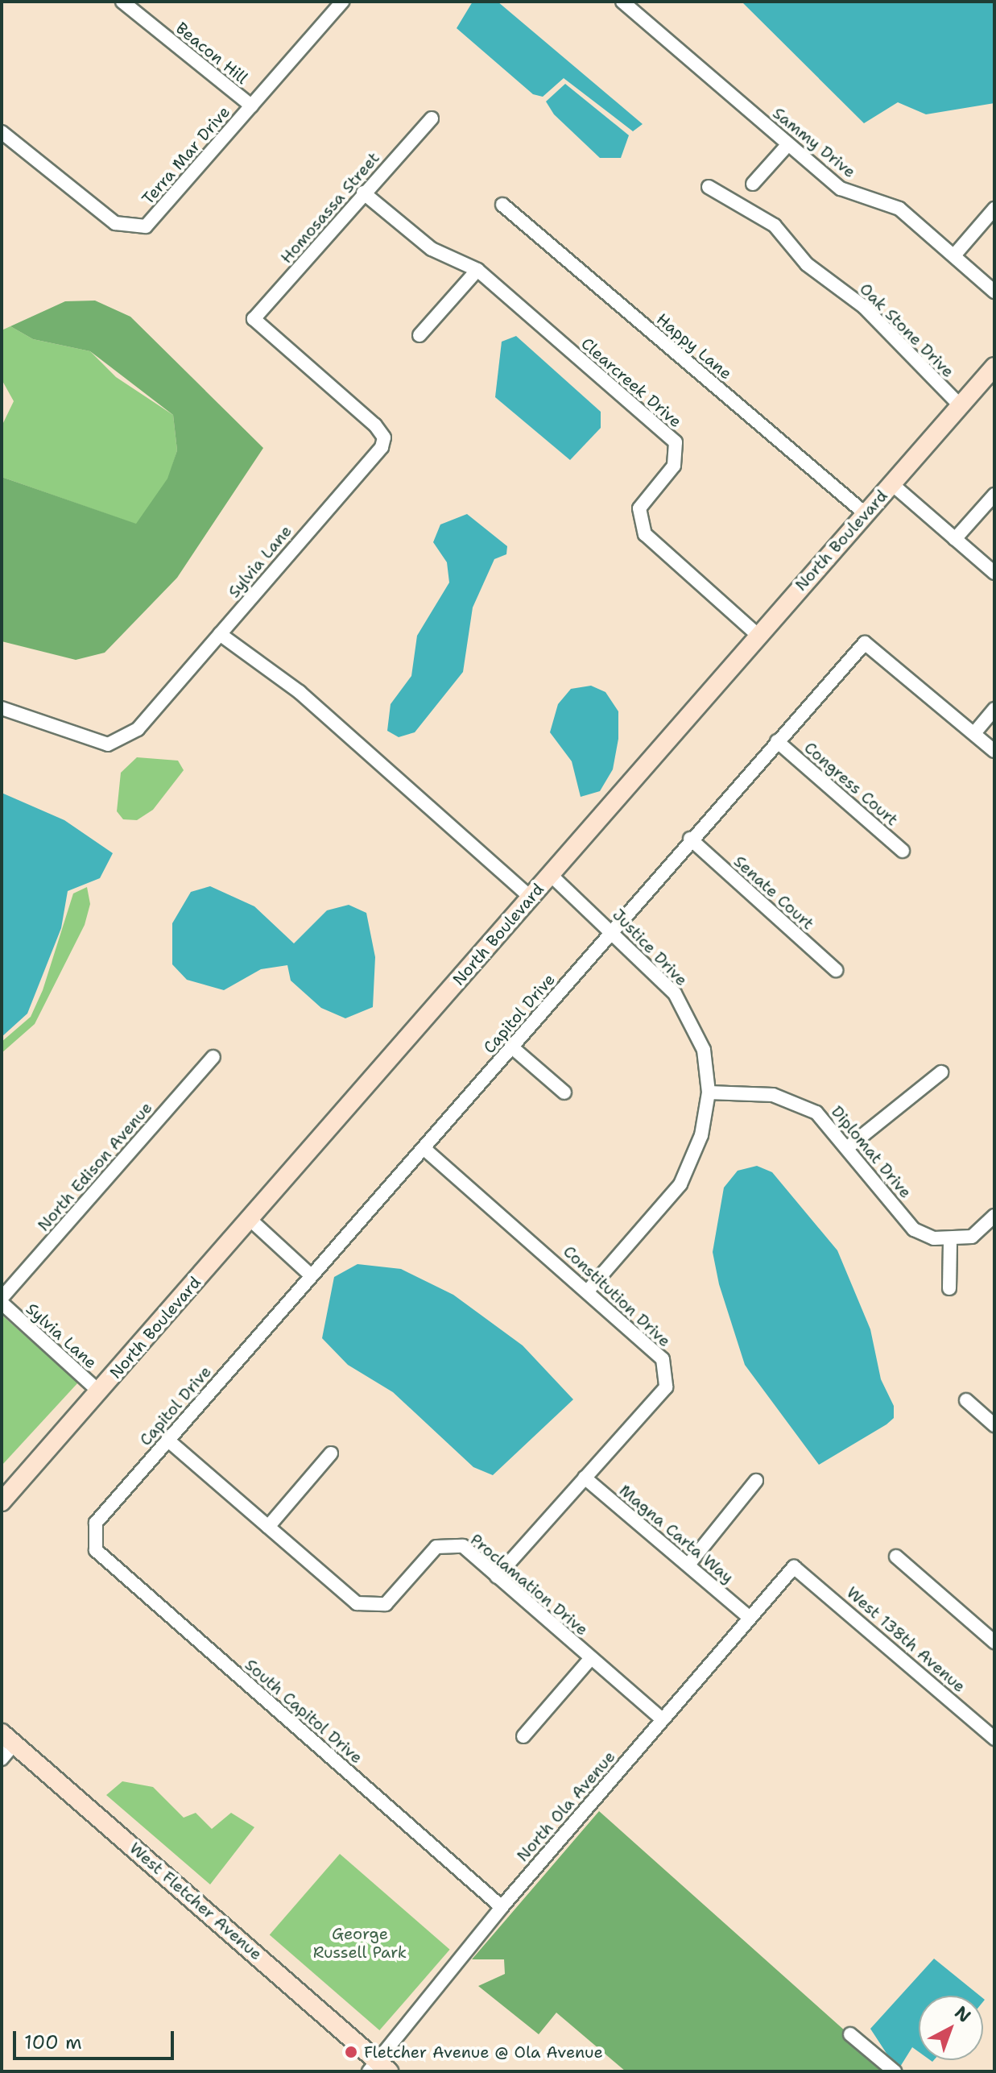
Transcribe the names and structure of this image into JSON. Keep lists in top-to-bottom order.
{
  "streets": {
    "street": [
      "Beacon Hill",
      "Sammy Drive",
      "Terra Mar Drive",
      "Homosassa Street",
      "Oak Stone Drive",
      "Happy Lane",
      "Clearcreek Drive",
      "North Boulevard",
      "Sylvia Lane",
      "Congress Court",
      "Senate Court",
      "Justice Drive",
      "Capitol Drive",
      "Diplomat Drive",
      "North Edison Avenue",
      "Constitution Drive",
      "Magna Carta Way",
      "Proclamation Drive",
      "West 138th Avenue",
      "South Capitol Drive",
      "North Ola Avenue",
      "West Fletcher Avenue"
    ]
  },
  "crossings": [
    ["Beacon Hill", "Terra Mar Drive"],
    ["Homosassa Street", "Clearcreek Drive"],
    ["Homosassa Street", "Sylvia Lane"],
    ["Oak Stone Drive", "North Boulevard"],
    ["Happy Lane", "North Boulevard"],
    ["Clearcreek Drive", "North Boulevard"],
    ["North Boulevard", "Sylvia Lane"],
    ["North Boulevard", "Justice Drive"],
    ["Sylvia Lane", "North Edison Avenue"],
    ["Congress Court", "Capitol Drive"],
    ["Senate Court", "Capitol Drive"],
    ["Justice Drive", "Capitol Drive"],
    ["Justice Drive", "Diplomat Drive"],
    ["Justice Drive", "Constitution Drive"],
    ["Capitol Drive", "Constitution Drive"],
    ["Capitol Drive", "Proclamation Drive"],
    ["Capitol Drive", "South Capitol Drive"],
    ["Constitution Drive", "Magna Carta Way"],
    ["Constitution Drive", "Proclamation Drive"],
    ["Magna Carta Way", "North Ola Avenue"],
    ["Proclamation Drive", "North Ola Avenue"],
    ["West 138th Avenue", "North Ola Avenue"],
    ["South Capitol Drive", "North Ola Avenue"],
    ["North Ola Avenue", "West Fletcher Avenue"]
  ],
  "parks": ["George Russell Park"],
  "places": ["Fletcher Avenue @ Ola Avenue"],
  "scale_bar": "100 m",
  "north": "top right"
}
